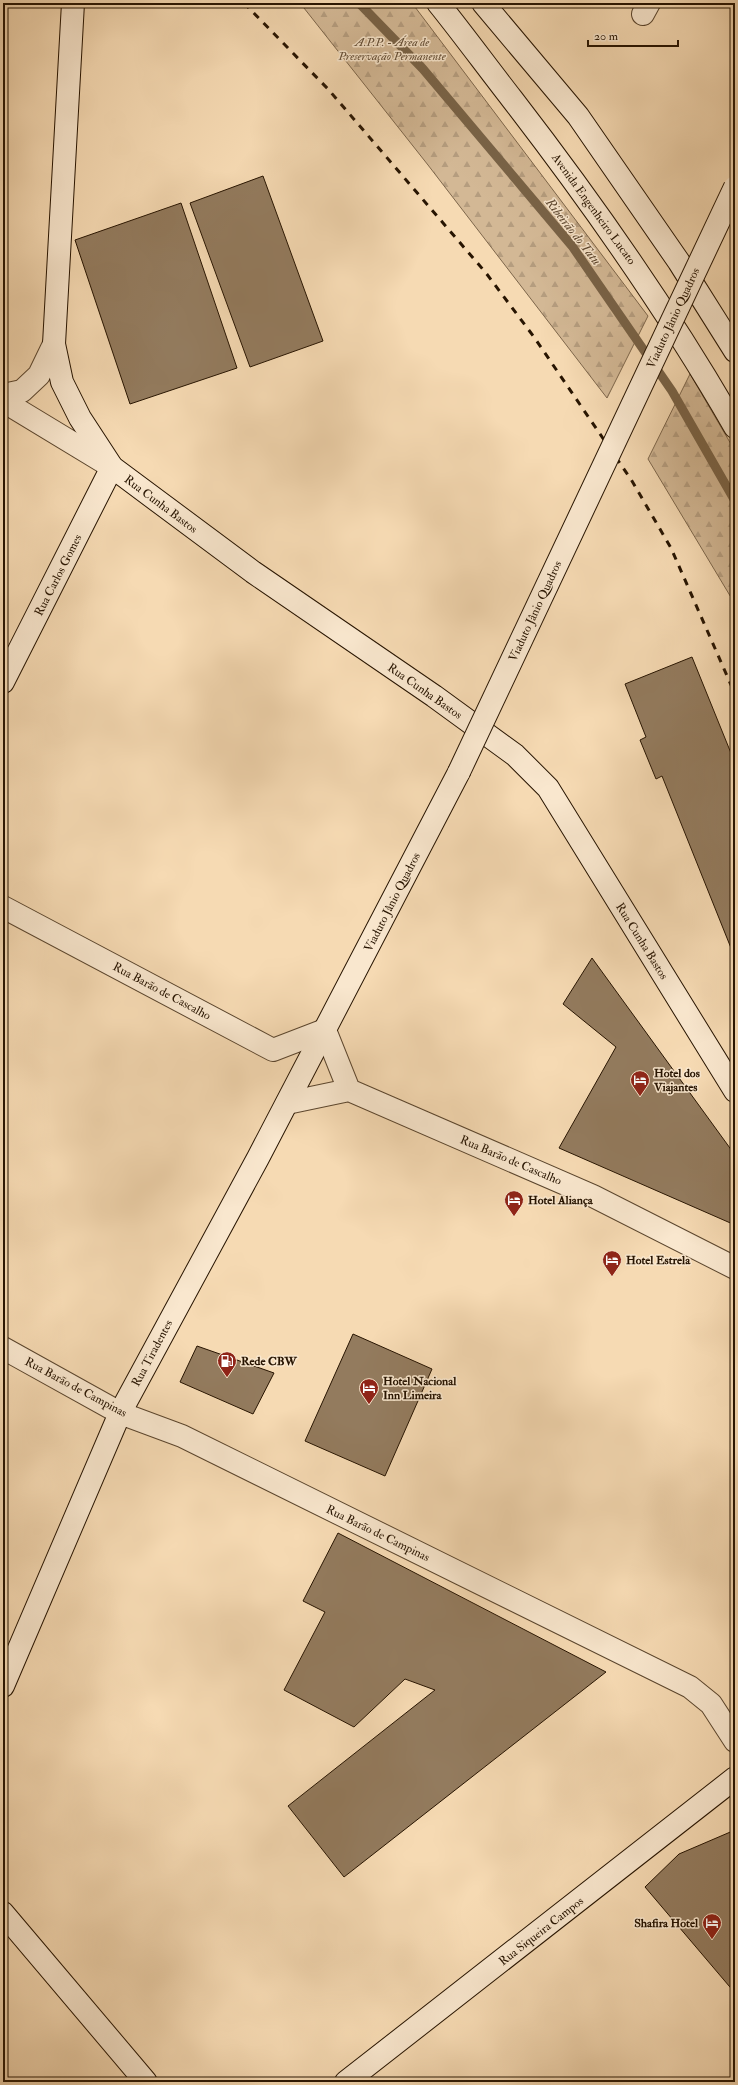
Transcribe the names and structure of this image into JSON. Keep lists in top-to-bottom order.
{
  "streets": {
    "main road": [
      "Avenida Engenheiro Lucato",
      "Viaduto Jânio Quadros",
      "Rua Cunha Bastos",
      "Rua Carlos Gomes",
      "Rua Barão de Cascalho",
      "Rua Tiradentes",
      "Rua Barão de Campinas",
      "Rua Siqueira Campos"
    ]
  },
  "crossings": [
    ["Viaduto Jânio Quadros", "Rua Barão de Cascalho"],
    ["Viaduto Jânio Quadros", "Rua Tiradentes"],
    ["Rua Cunha Bastos", "Rua Carlos Gomes"],
    ["Rua Barão de Cascalho", "Rua Tiradentes"],
    ["Rua Tiradentes", "Rua Barão de Campinas"]
  ],
  "water": ["Ribeirão do Tatu"],
  "parks": ["A.P.P. - Área de Preservação Permanente"],
  "places": {
    "hotel": [
      "Hotel dos Viajantes",
      "Hotel Aliança",
      "Hotel Estrela",
      "Hotel Nacional Inn Limeira",
      "Shafira Hotel"
    ],
    "fuel station": ["Rede CBW"]
  },
  "scale_bar": "20 m"
}
